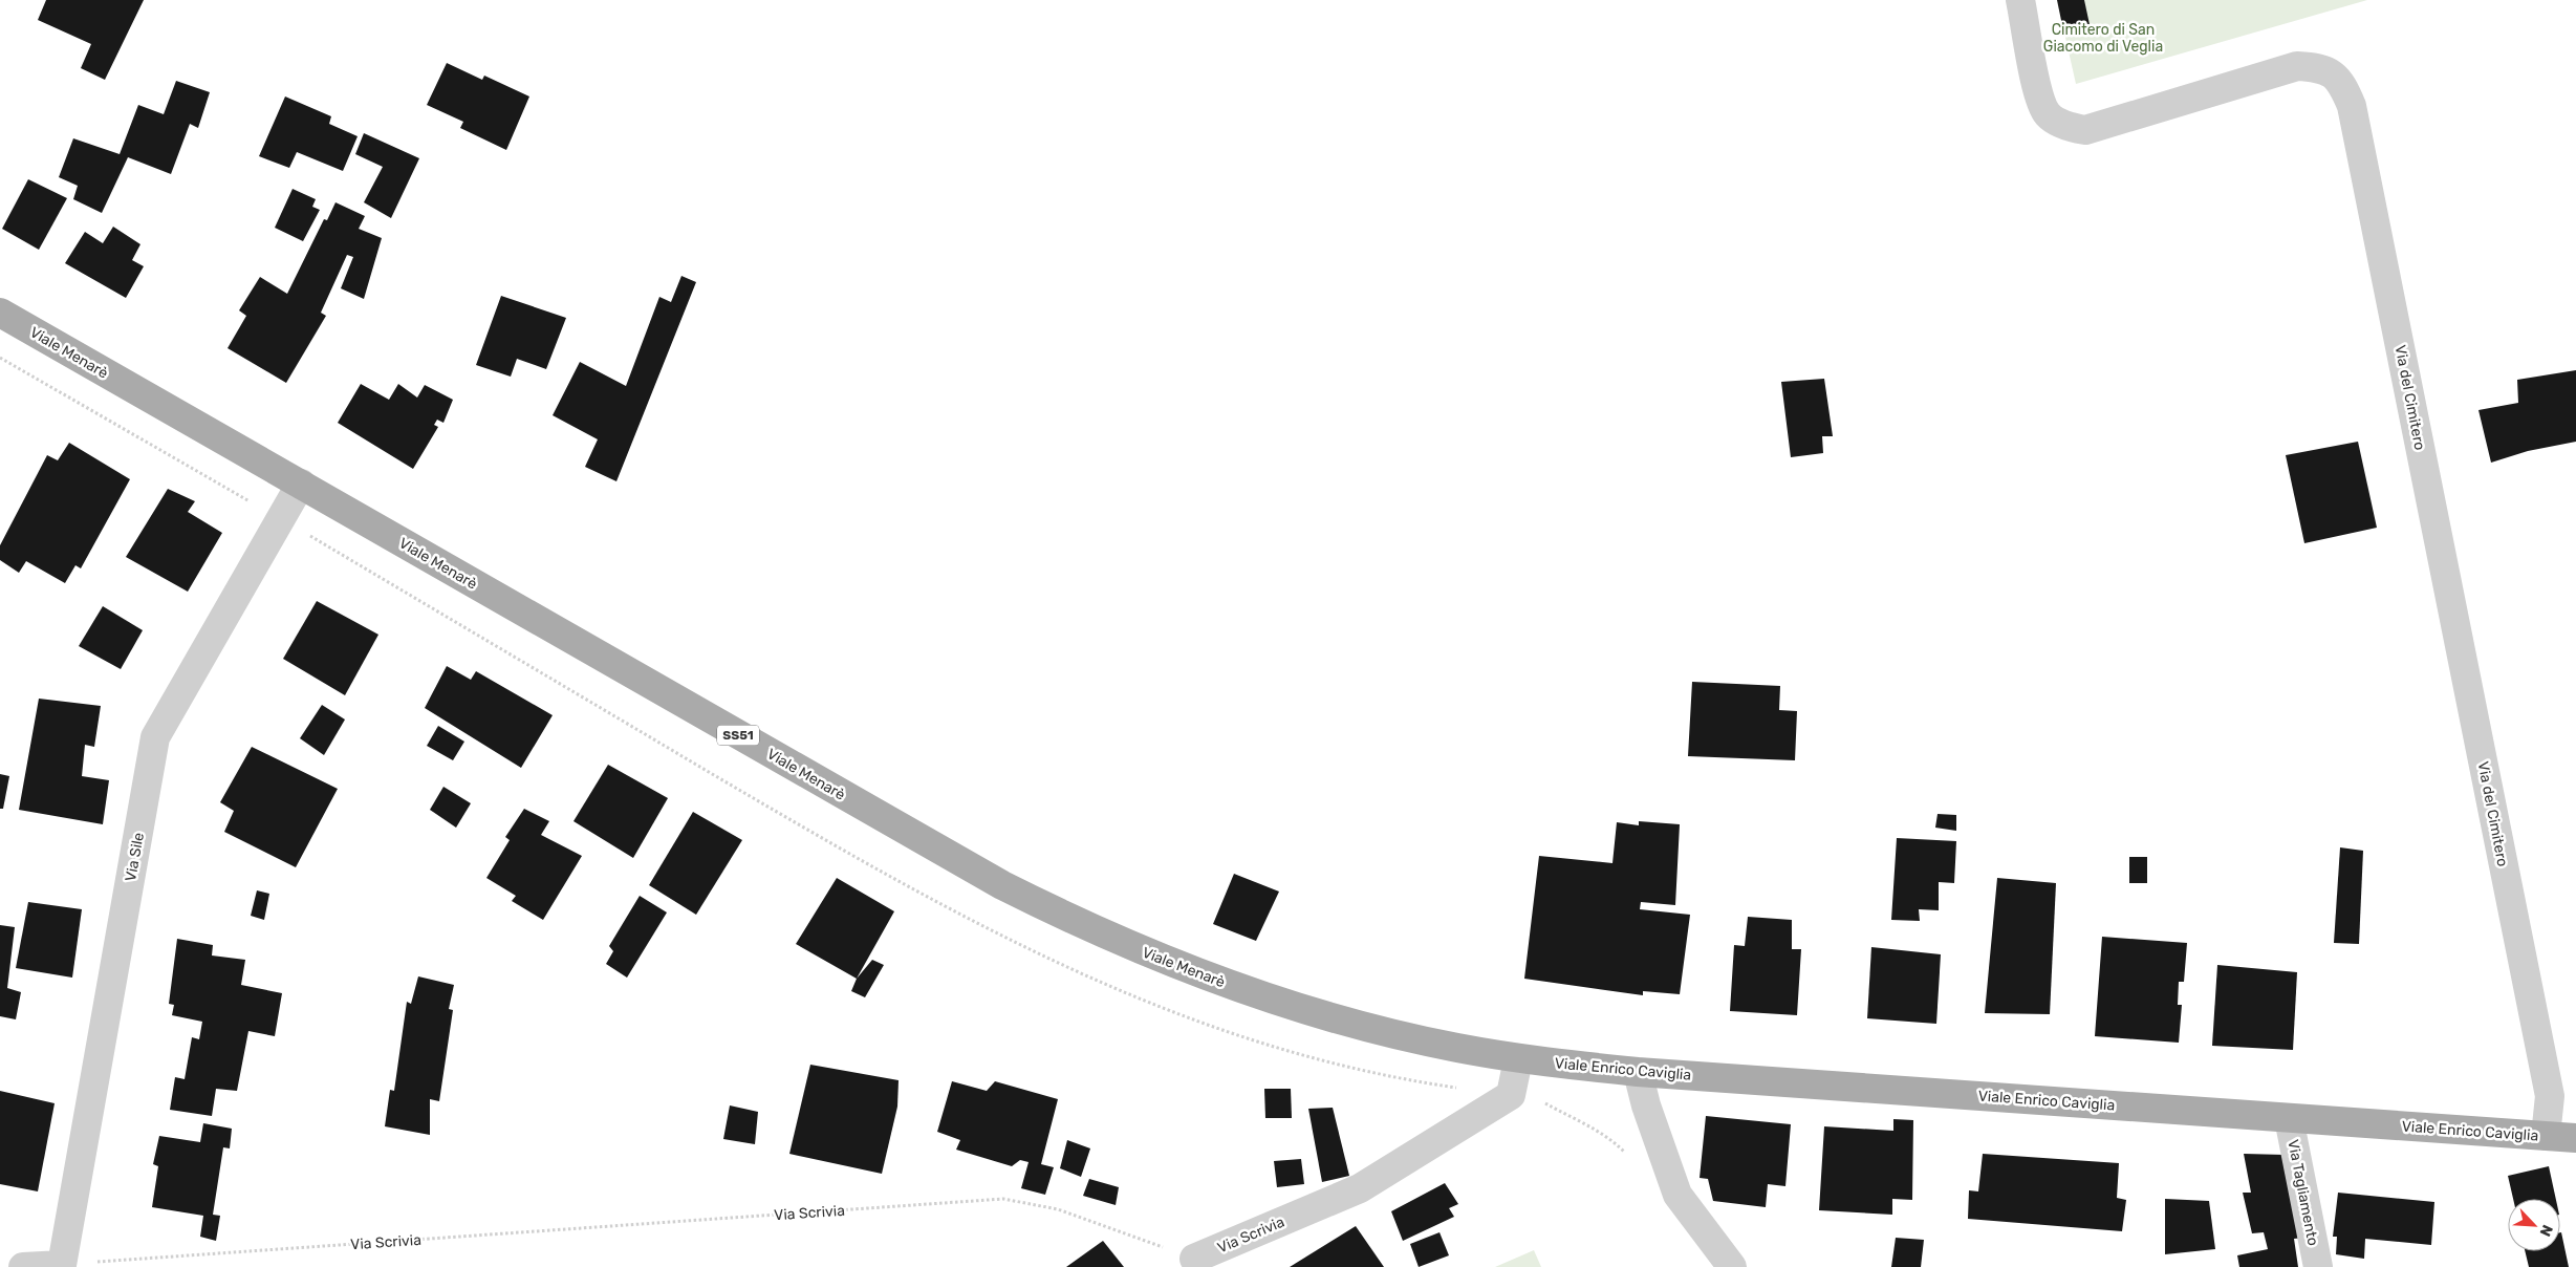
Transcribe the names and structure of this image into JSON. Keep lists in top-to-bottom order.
{
  "streets": {
    "main road": ["Viale Menarè", "SS51", "Viale Enrico Caviglia"],
    "street": [
      "Via del Cimitero",
      "Via Sile",
      "Via Tagliamento",
      "Via Scrivia"
    ]
  },
  "crossings": [
    ["Viale Menarè", "Via Sile"],
    ["Viale Menarè", "Viale Enrico Caviglia"],
    ["Viale Menarè", "Via Scrivia"],
    ["Via del Cimitero", "Viale Enrico Caviglia"],
    ["Via Sile", "Via Scrivia"],
    ["Viale Enrico Caviglia", "Via Tagliamento"],
    ["Viale Enrico Caviglia", "Via Scrivia"]
  ],
  "parks": ["Cimitero di San Giacomo di Veglia"],
  "north": "bottom right"
}
